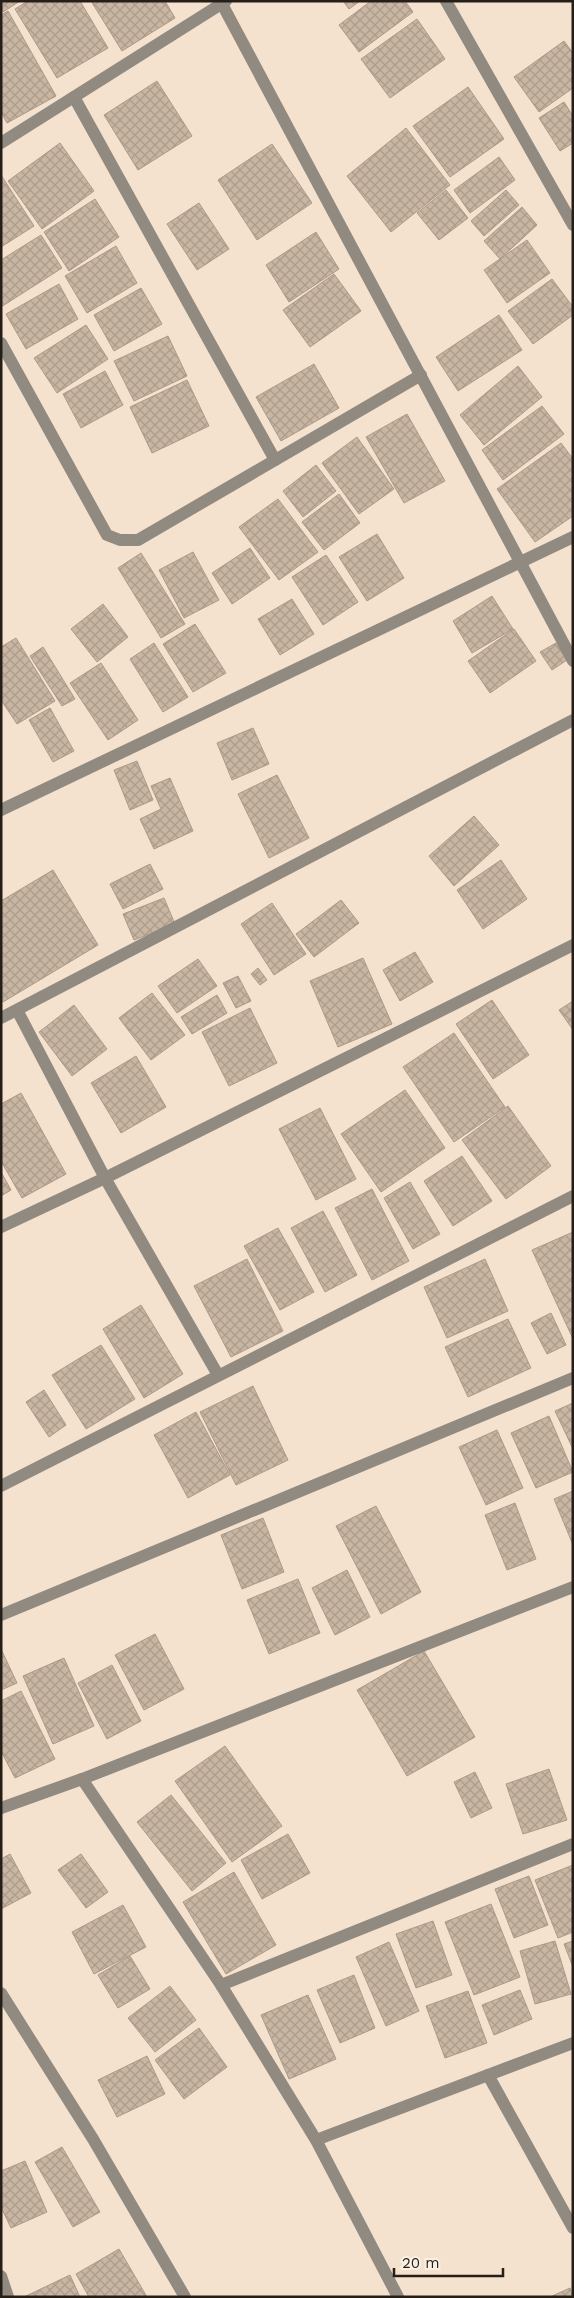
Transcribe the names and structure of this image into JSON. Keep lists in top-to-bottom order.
{
  "scale_bar": "20 m"
}
